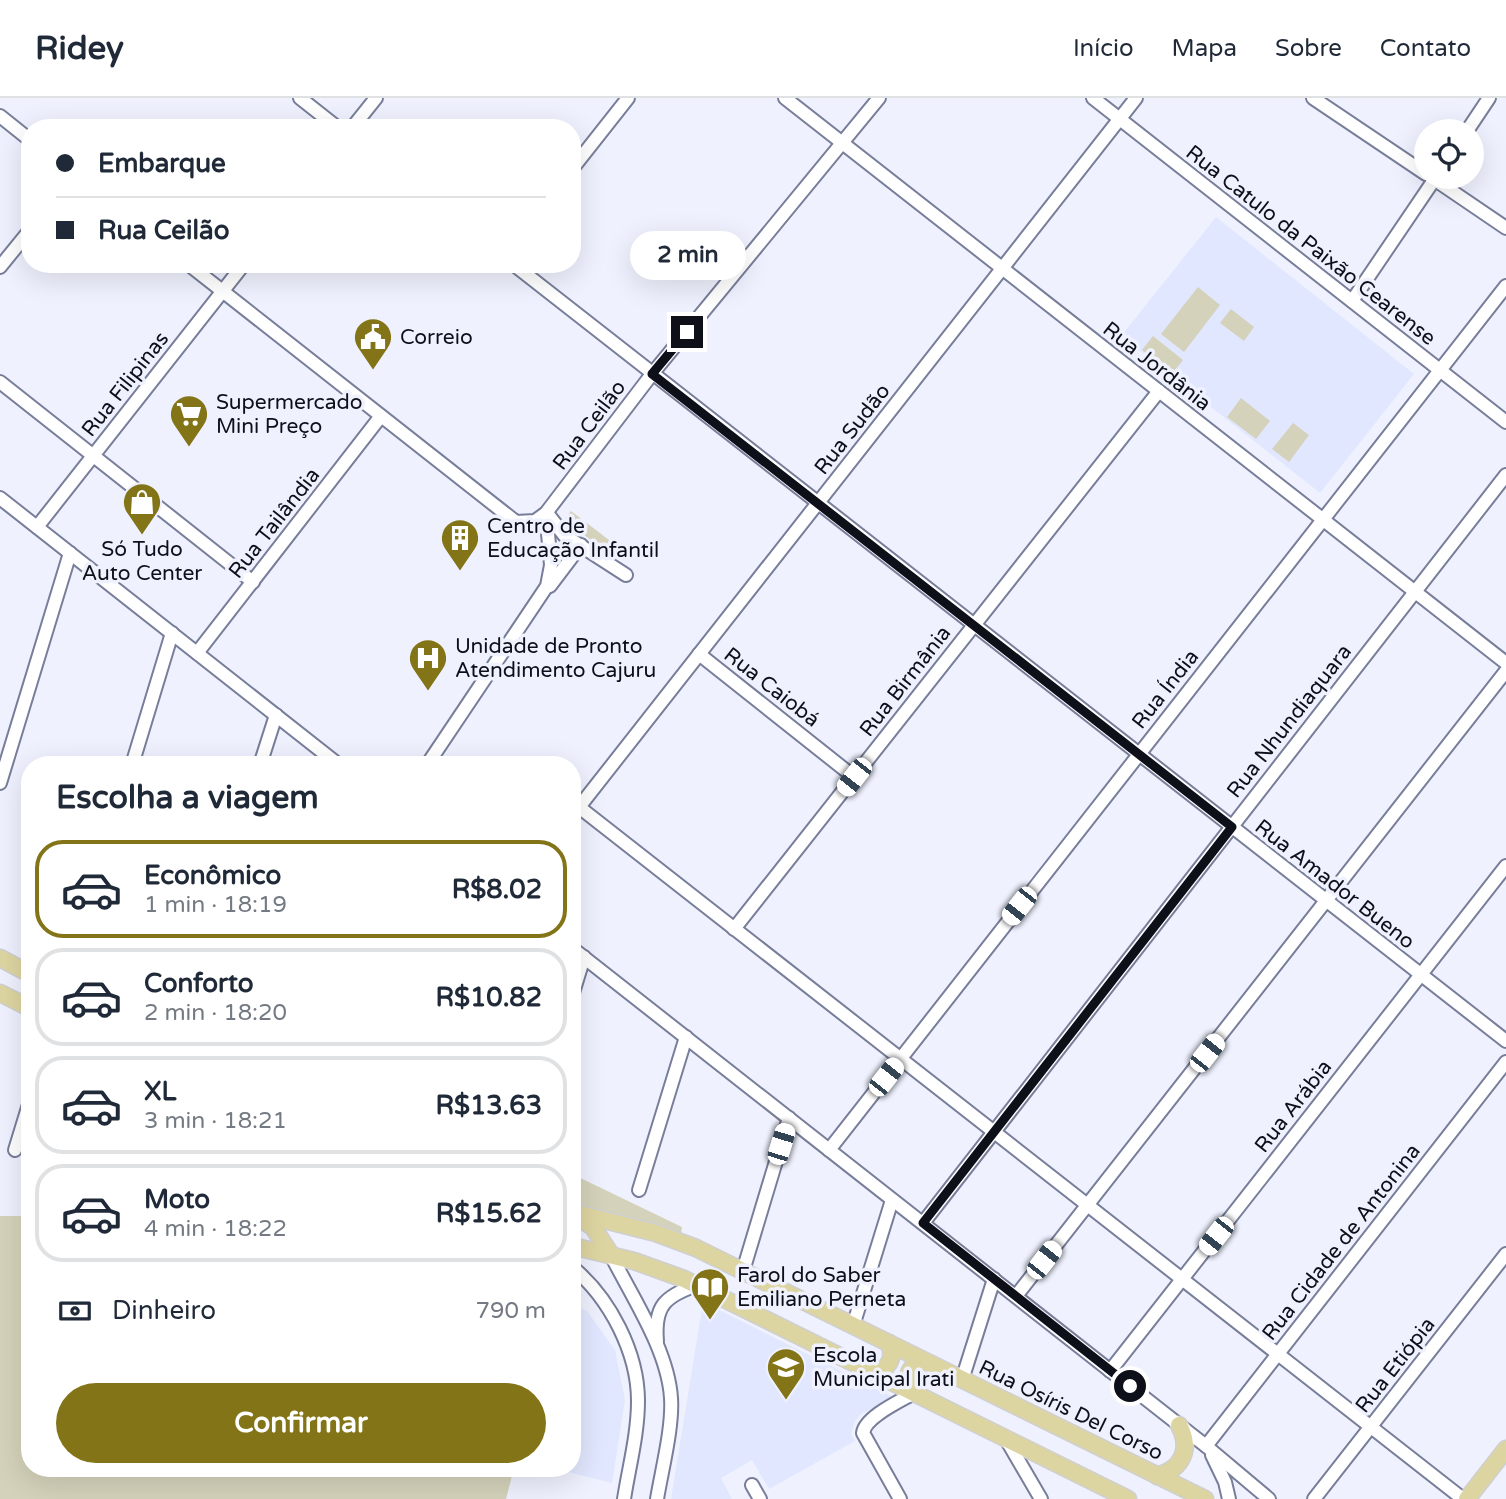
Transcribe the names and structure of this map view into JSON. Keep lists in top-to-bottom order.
{
  "streets": {
    "main road": ["Rua Osíris Del Corso"],
    "street": [
      "Rua Catulo da Paixão Cearense",
      "Rua Jordânia",
      "Rua Filipinas",
      "Rua Ceilão",
      "Rua Sudão",
      "Rua Tailândia",
      "Rua Birmânia",
      "Rua Caiobá",
      "Rua Índia",
      "Rua Nhundiaquara",
      "Rua Amador Bueno",
      "Rua Arábia",
      "Rua Cidade de Antonina",
      "Rua Etiópia"
    ]
  },
  "crossings": [
    ["Rua Catulo da Paixão Cearense", "Rua Sudão"],
    ["Rua Catulo da Paixão Cearense", "Rua Índia"],
    ["Rua Jordânia", "Rua Ceilão"],
    ["Rua Jordânia", "Rua Sudão"],
    ["Rua Jordânia", "Rua Birmânia"],
    ["Rua Jordânia", "Rua Índia"],
    ["Rua Jordânia", "Rua Nhundiaquara"],
    ["Rua Ceilão", "Rua Amador Bueno"],
    ["Rua Sudão", "Rua Caiobá"],
    ["Rua Sudão", "Rua Amador Bueno"],
    ["Rua Birmânia", "Rua Caiobá"],
    ["Rua Birmânia", "Rua Amador Bueno"],
    ["Rua Índia", "Rua Amador Bueno"],
    ["Rua Nhundiaquara", "Rua Amador Bueno"],
    ["Rua Amador Bueno", "Rua Arábia"]
  ],
  "places": {
    "public building": ["Correio"],
    "supermarket": ["Supermercado Mini Preço"],
    "shop": ["Só Tudo Auto Center"],
    "building": ["Centro de Educação Infantil"],
    "hospital": ["Unidade de Pronto Atendimento Cajuru"],
    "library": ["Farol do Saber Emiliano Perneta"],
    "school or university": ["Escola Municipal Irati"]
  },
  "page": {
    "header": "Ridey",
    "nav": [
      "Início",
      "Mapa",
      "Sobre",
      "Contato"
    ],
    "banner": ["Embarque", "Rua Ceilão"],
    "bubble": "2 min",
    "heading": "Escolha a viagem",
    "list": [
      {
        "name": "Econômico",
        "note": "1 min · 18:19",
        "value": "R$8.02"
      },
      {
        "name": "Conforto",
        "note": "2 min · 18:20",
        "value": "R$10.82"
      },
      {
        "name": "XL",
        "note": "3 min · 18:21",
        "value": "R$13.63"
      },
      {
        "name": "Moto",
        "note": "4 min · 18:22",
        "value": "R$15.62"
      }
    ],
    "pay": ["Dinheiro", "790 m"],
    "buttons": "Confirmar"
  }
}
